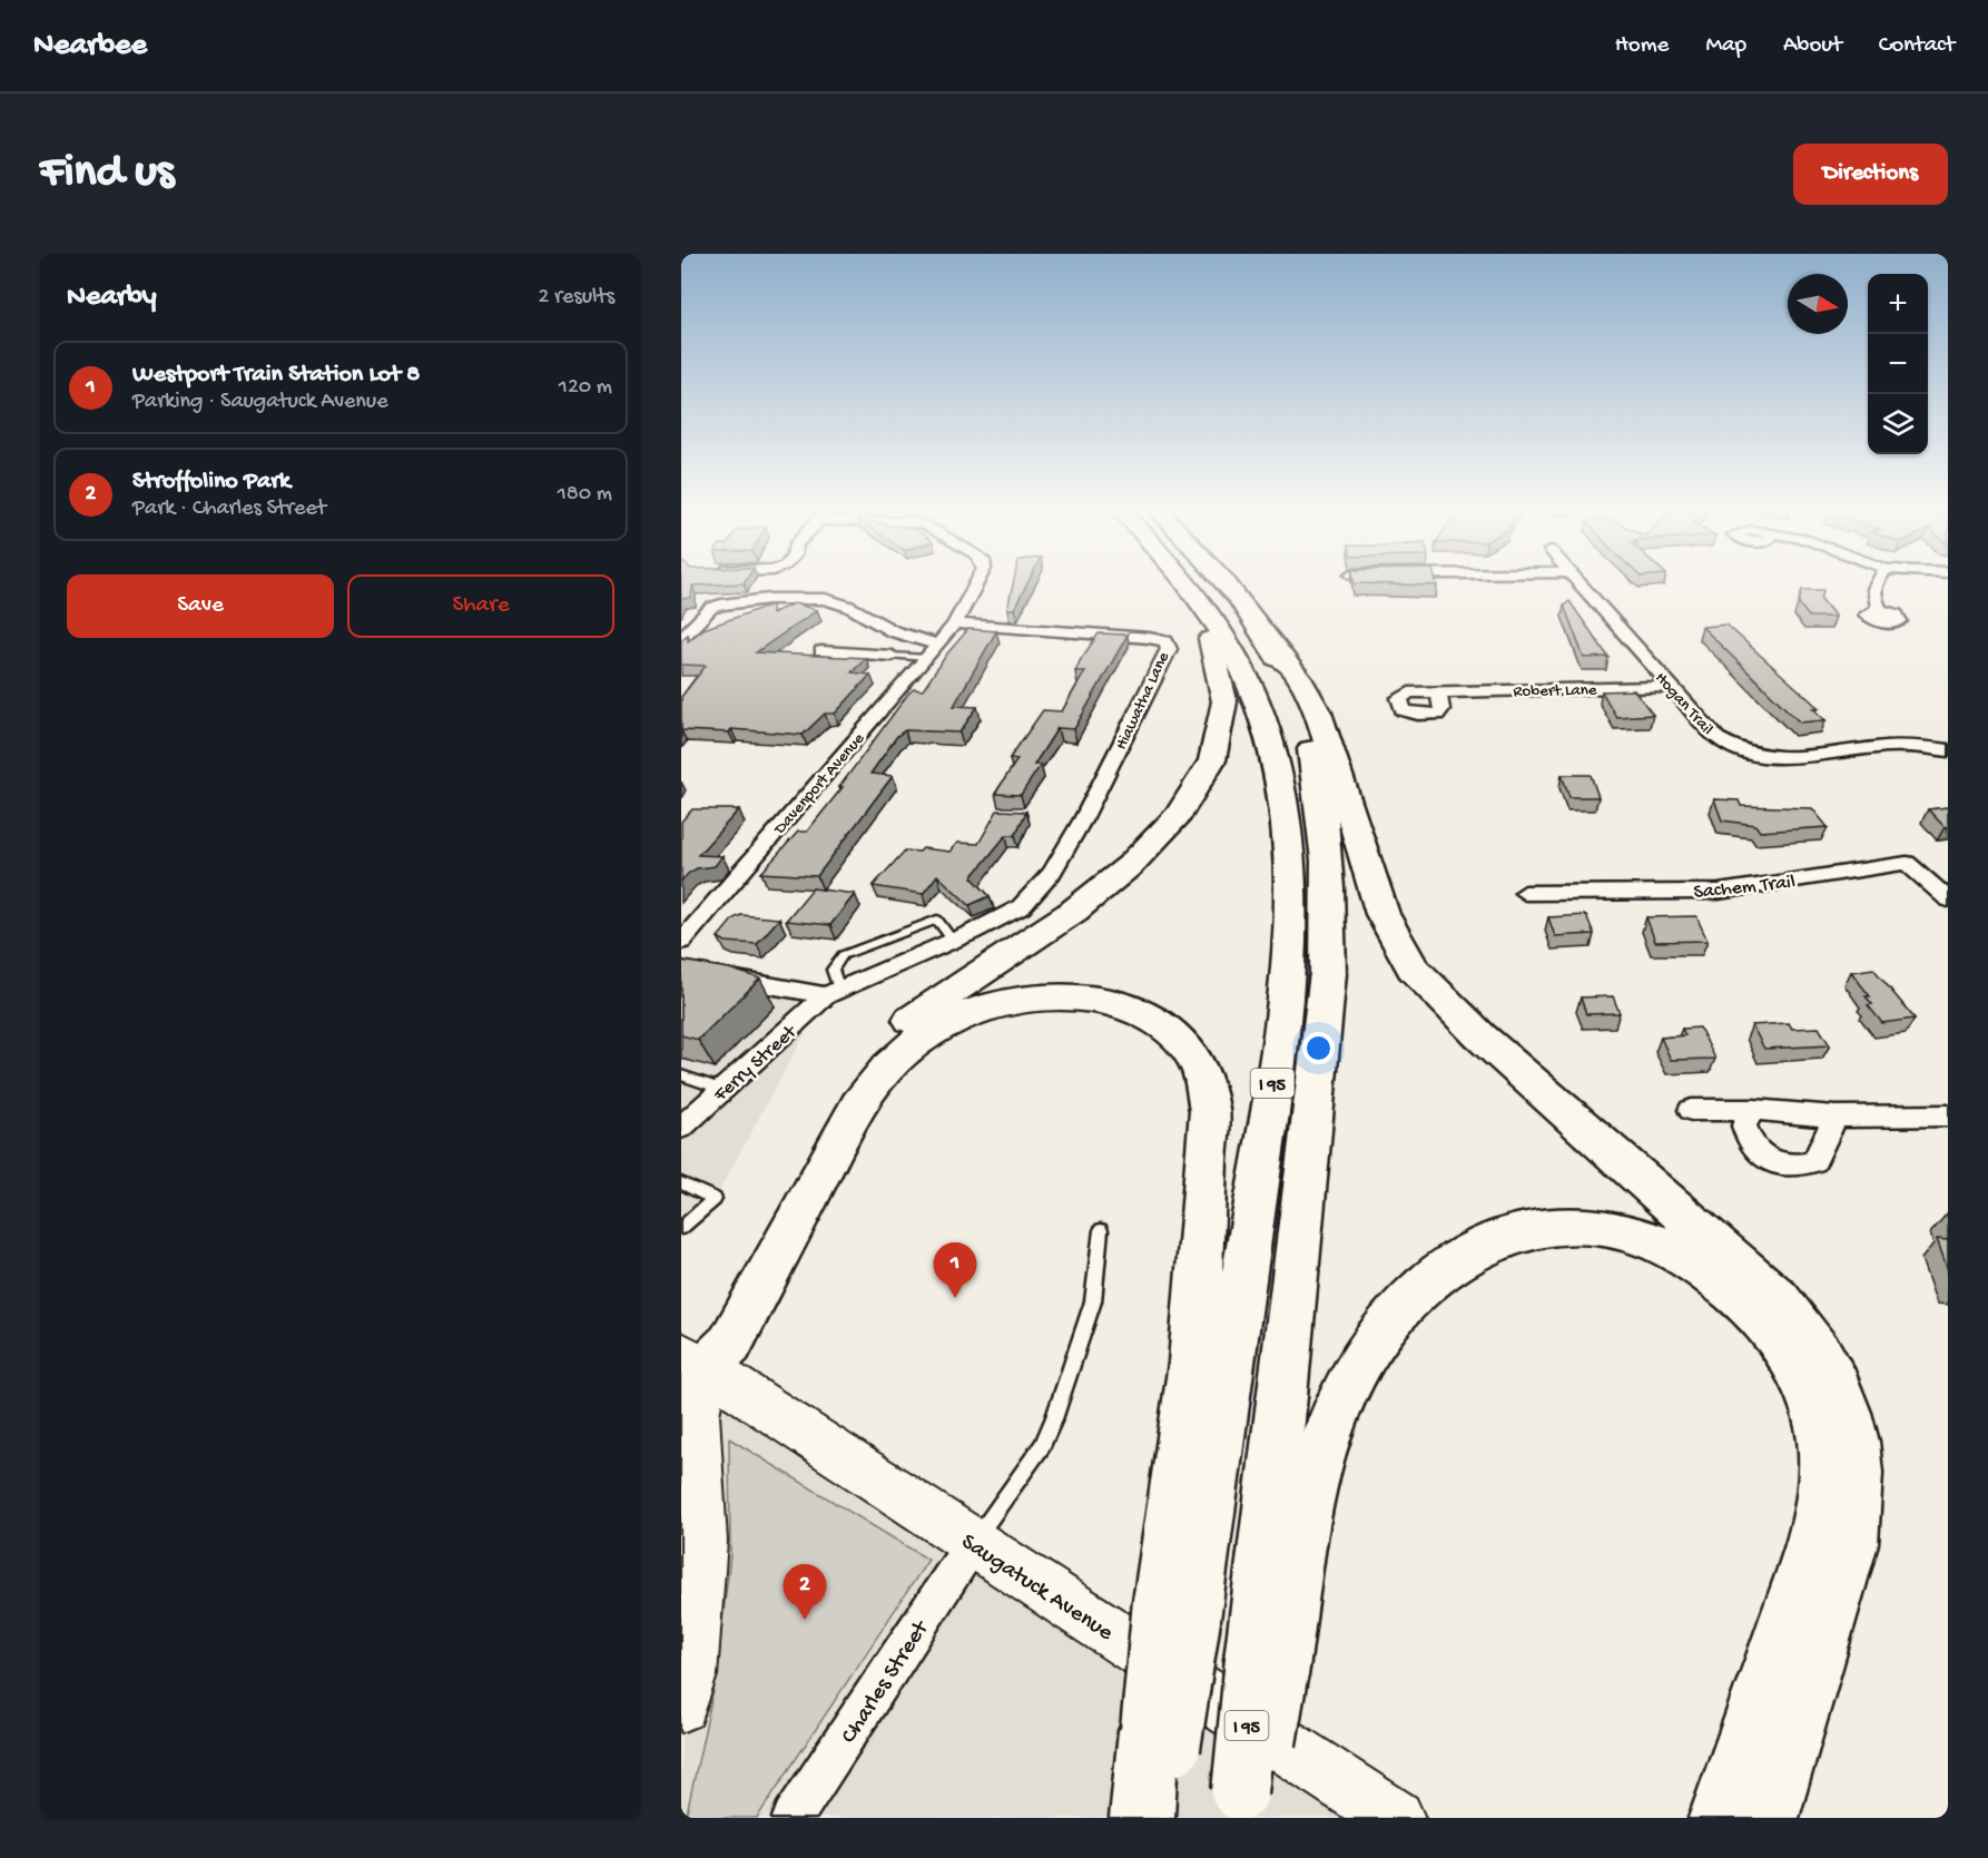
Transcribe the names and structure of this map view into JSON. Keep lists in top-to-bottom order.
{
  "streets": {
    "highway": ["I 95"],
    "main road": ["Saugatuck Avenue"],
    "street": [
      "Robert Lane",
      "Hiawatha Lane",
      "Hogan Trail",
      "Davenport Avenue",
      "Sachem Trail",
      "Ferry Street",
      "Charles Street"
    ]
  },
  "crossings": [
    ["Robert Lane", "Hogan Trail"],
    ["Hiawatha Lane", "Davenport Avenue"],
    ["Hiawatha Lane", "Ferry Street"],
    ["Saugatuck Avenue", "Charles Street"]
  ],
  "north": "right",
  "page": {
    "header": "Nearbee",
    "nav": [
      "Home",
      "Map",
      "About",
      "Contact"
    ],
    "buttons": [
      "Directions",
      ["Save", "Share"]
    ],
    "title": "Find us",
    "heading": ["Nearby", "2 results"],
    "map_buttons": ["+", "−"],
    "list": [
      {
        "mark": "1",
        "name": "Westport Train Station Lot 8",
        "note": "Parking · Saugatuck Avenue",
        "value": "120 m"
      },
      {
        "mark": "2",
        "name": "Stroffolino Park",
        "note": "Park · Charles Street",
        "value": "180 m"
      }
    ],
    "pins": ["1", "2"]
  }
}
